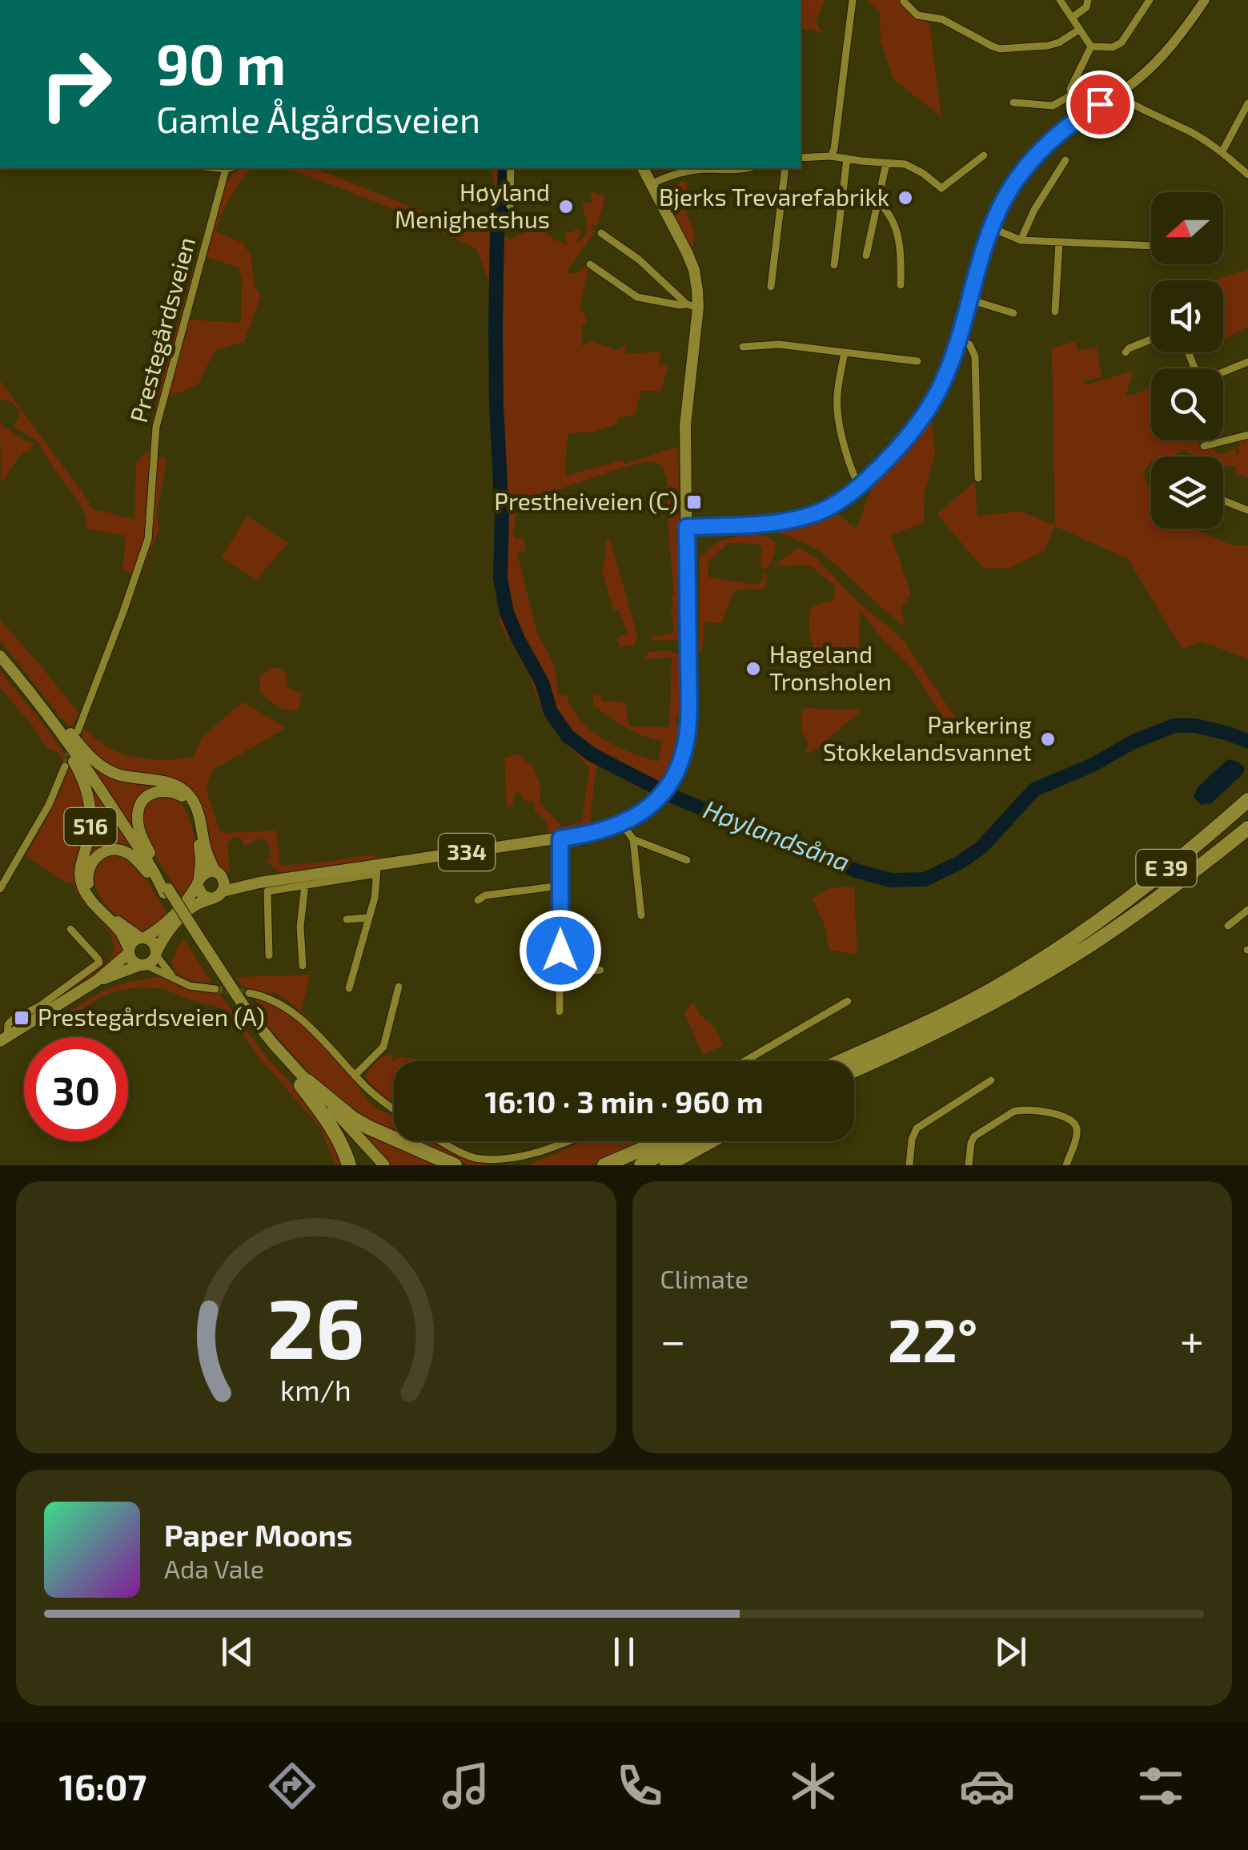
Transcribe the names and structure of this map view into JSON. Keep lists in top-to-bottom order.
{
  "streets": {
    "highway": ["516", "E 39"],
    "main road": ["334"],
    "street": ["Prestegårdsveien"]
  },
  "crossings": [
    ["516", "334"]
  ],
  "water": ["Høylandsåna"],
  "places": {
    "other": [
      "Bjerks Trevarefabrikk",
      "Høyland Menighetshus",
      "Hageland Tronsholen",
      "Parkering Stokkelandsvannet"
    ],
    "transit": ["Prestheiveien (C)", "Prestegårdsveien (A)"]
  },
  "north": "left",
  "page": {
    "turn": ["90 m", "Gamle Ålgårdsveien"],
    "limit": "30",
    "trip": "16:10 · 3 min · 960 m",
    "tile": "Climate",
    "heat": ["−", "22°", "+"],
    "song": ["Paper Moons", "Ada Vale"],
    "tabs": "16:07",
    "gauge": ["26", "km/h"]
  }
}
